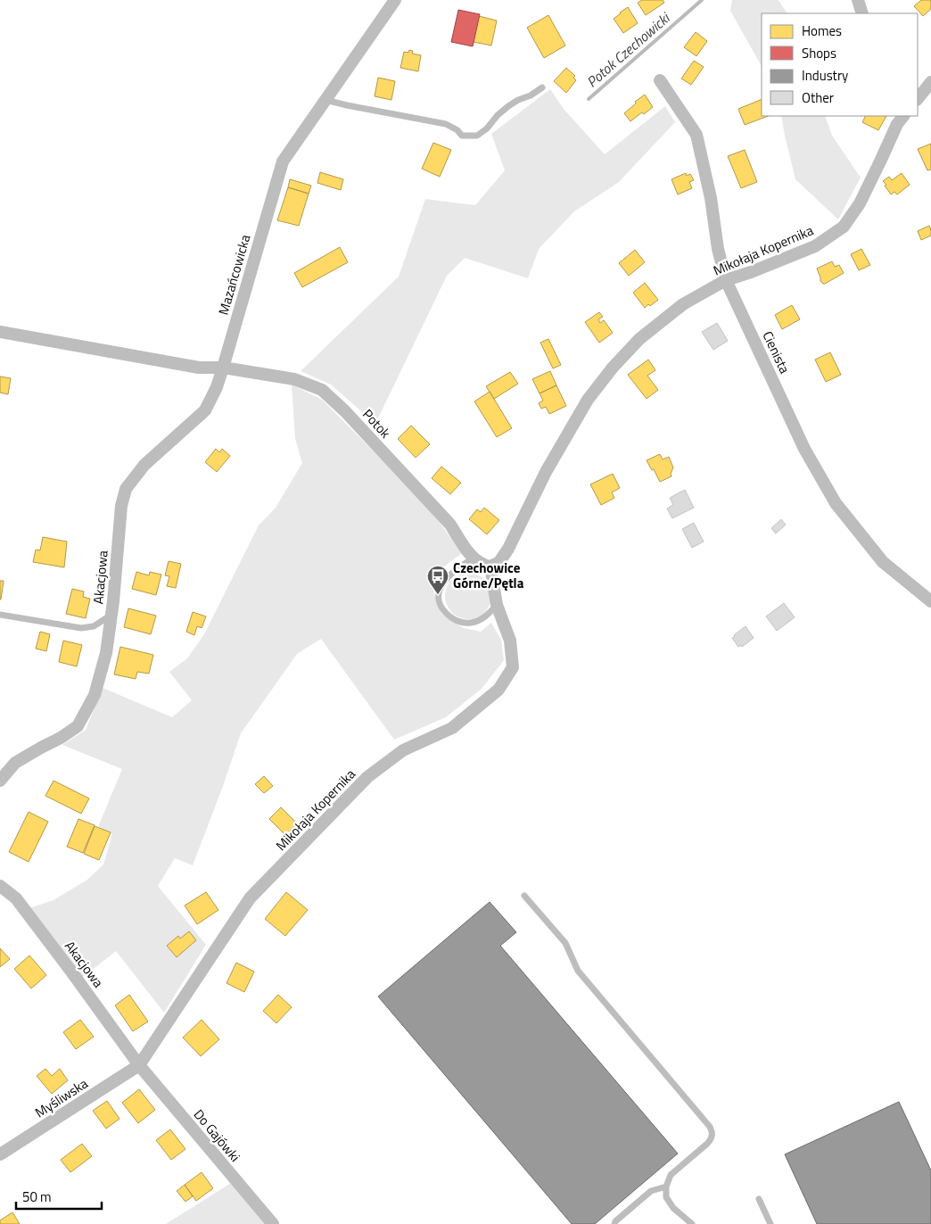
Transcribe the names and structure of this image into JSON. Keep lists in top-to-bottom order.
{
  "streets": {
    "street": [
      "Mikołaja Kopernika",
      "Mazańcowicka",
      "Cienista",
      "Potok",
      "Akacjowa",
      "Myśliwska",
      "Do Gajówki"
    ]
  },
  "crossings": [
    ["Mikołaja Kopernika", "Cienista"],
    ["Mikołaja Kopernika", "Potok"],
    ["Mikołaja Kopernika", "Akacjowa"],
    ["Mikołaja Kopernika", "Myśliwska"],
    ["Mikołaja Kopernika", "Do Gajówki"],
    ["Mazańcowicka", "Potok"],
    ["Mazańcowicka", "Akacjowa"],
    ["Potok", "Akacjowa"],
    ["Akacjowa", "Myśliwska"],
    ["Akacjowa", "Do Gajówki"],
    ["Myśliwska", "Do Gajówki"]
  ],
  "water": ["Potok Czechowicki"],
  "places": {
    "bus stop": ["Czechowice Górne/Pętla"]
  },
  "legend": [
    "Homes",
    "Shops",
    "Industry",
    "Other"
  ],
  "scale_bar": "50 m"
}
